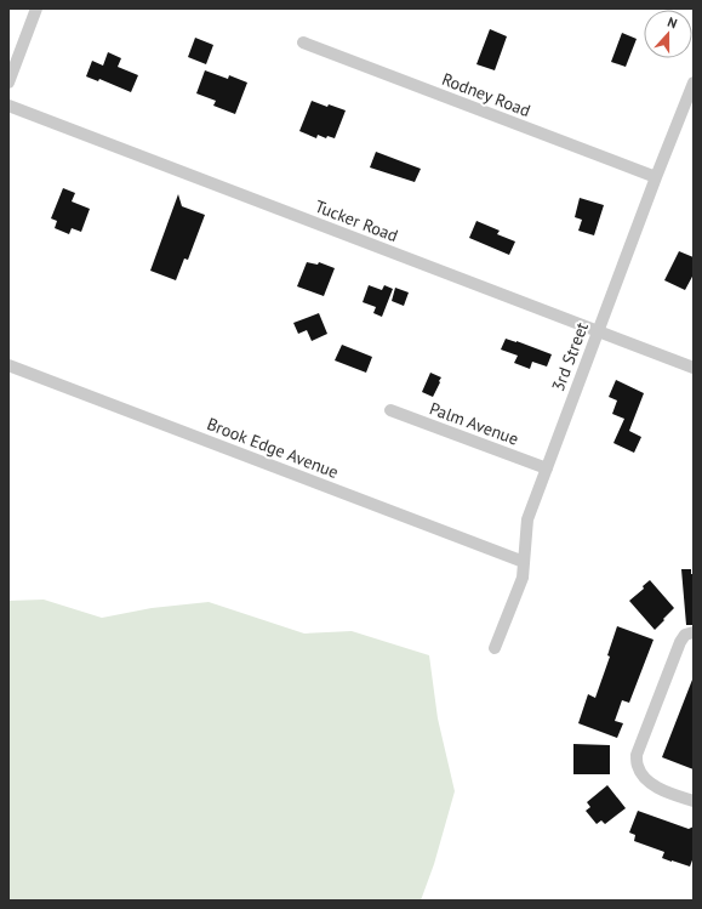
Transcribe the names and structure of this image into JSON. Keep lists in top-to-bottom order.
{
  "streets": {
    "street": [
      "Rodney Road",
      "Tucker Road",
      "3rd Street",
      "Palm Avenue",
      "Brook Edge Avenue"
    ]
  },
  "crossings": [
    ["Rodney Road", "3rd Street"],
    ["Tucker Road", "3rd Street"],
    ["3rd Street", "Palm Avenue"],
    ["3rd Street", "Brook Edge Avenue"]
  ],
  "north": "top"
}
